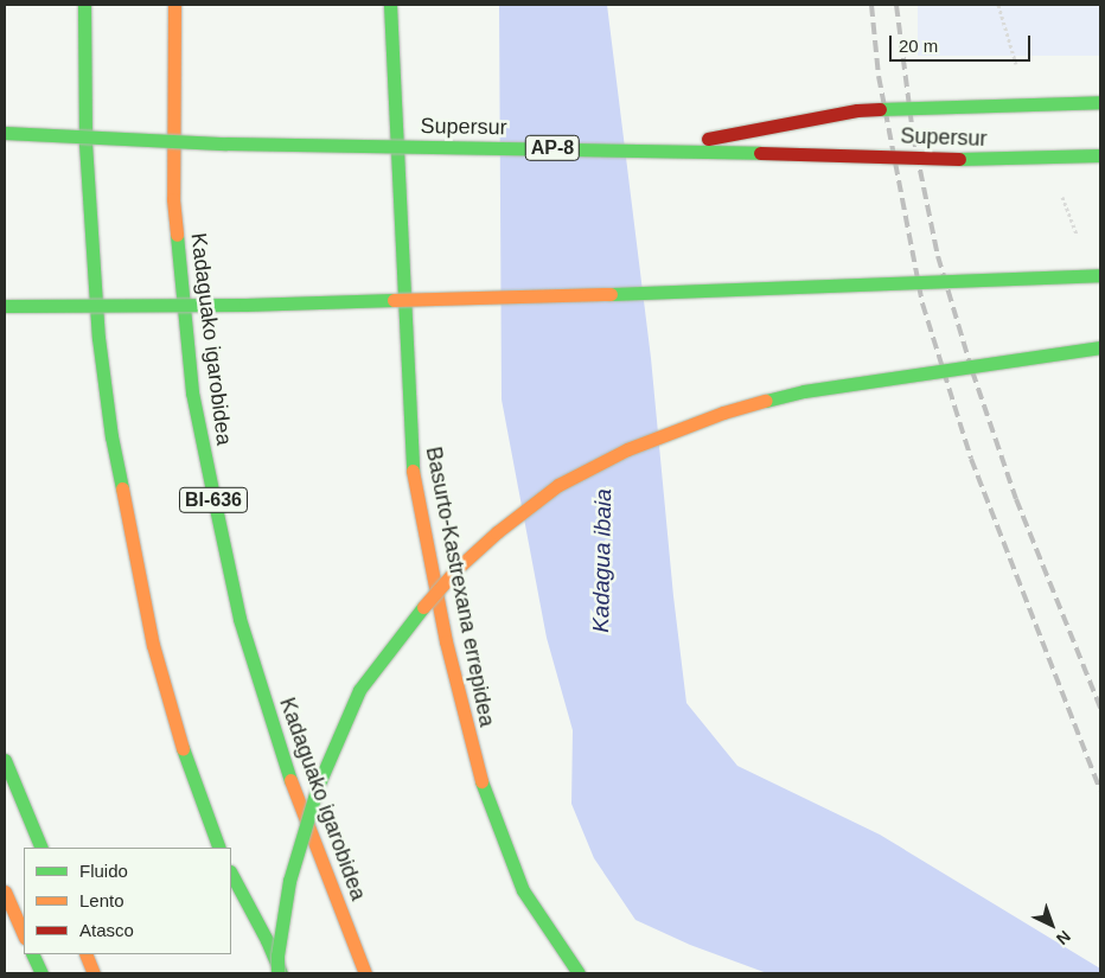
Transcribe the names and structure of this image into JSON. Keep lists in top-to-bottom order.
{
  "streets": {
    "main road": [
      "Supersur",
      "AP-8",
      "Kadaguako igarobidea",
      "BI-636",
      "Basurto-Kastrexana errepidea"
    ]
  },
  "water": ["Kadagua ibaia"],
  "legend": ["Fluido", "Lento", "Atasco"],
  "scale_bar": "20 m",
  "north": "bottom right"
}
